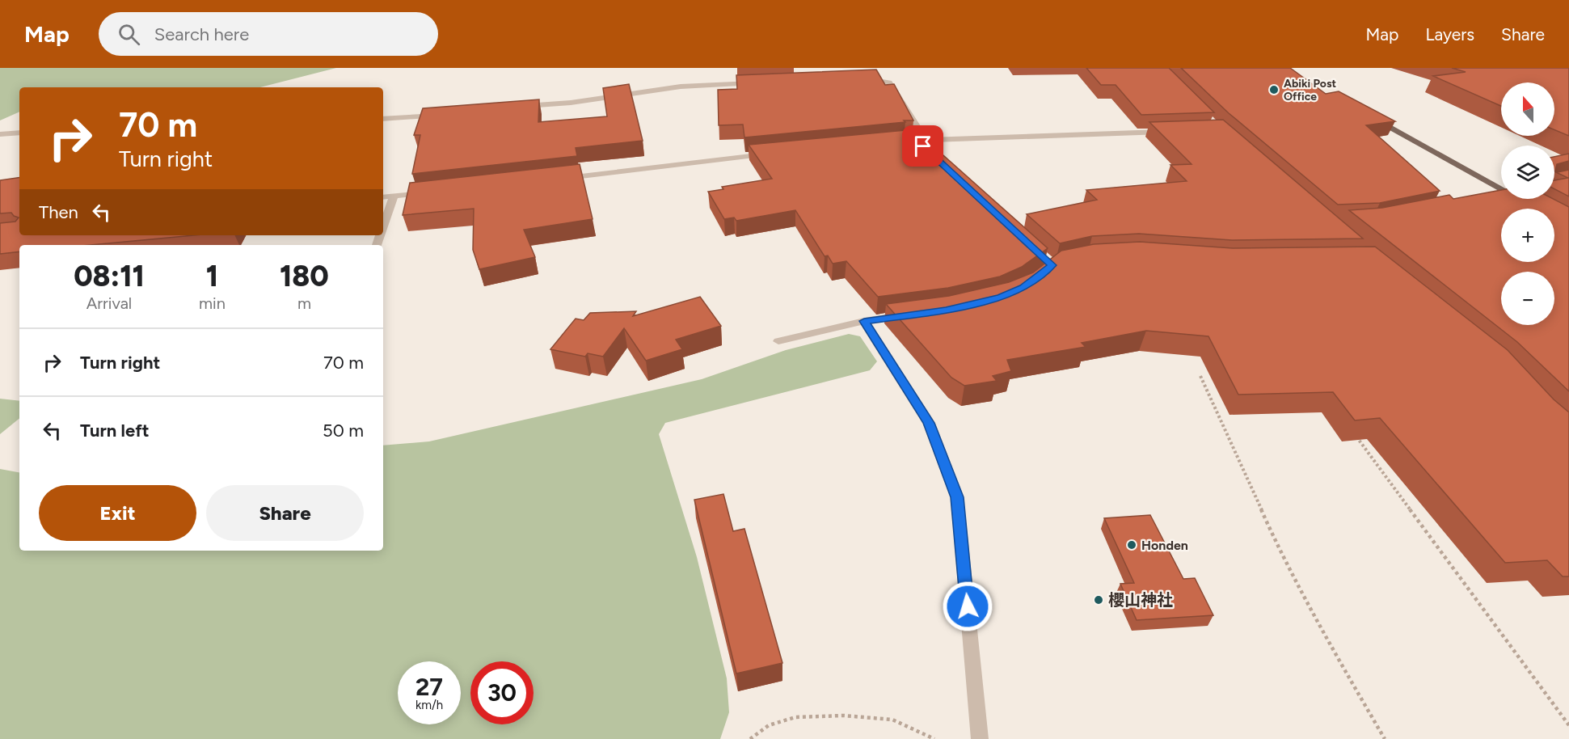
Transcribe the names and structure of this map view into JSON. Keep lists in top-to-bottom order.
{
  "places": ["Abiki Post Office", "Honden", "櫻山神社"],
  "north": "top",
  "page": {
    "header": "Map",
    "search": "Search here",
    "nav": ["Map", "Layers", "Share"],
    "map_buttons": ["+", "−"],
    "turn": ["70 m", "Turn right"],
    "then": "Then",
    "eta": [
      "08:11",
      "Arrival",
      "1",
      "min",
      "180",
      "m"
    ],
    "list": [
      {
        "name": "Turn right",
        "value": "70 m"
      },
      {
        "name": "Turn left",
        "value": "50 m"
      }
    ],
    "buttons": ["Exit", "Share"],
    "speed": "27 km/h",
    "limit": "30"
  }
}
